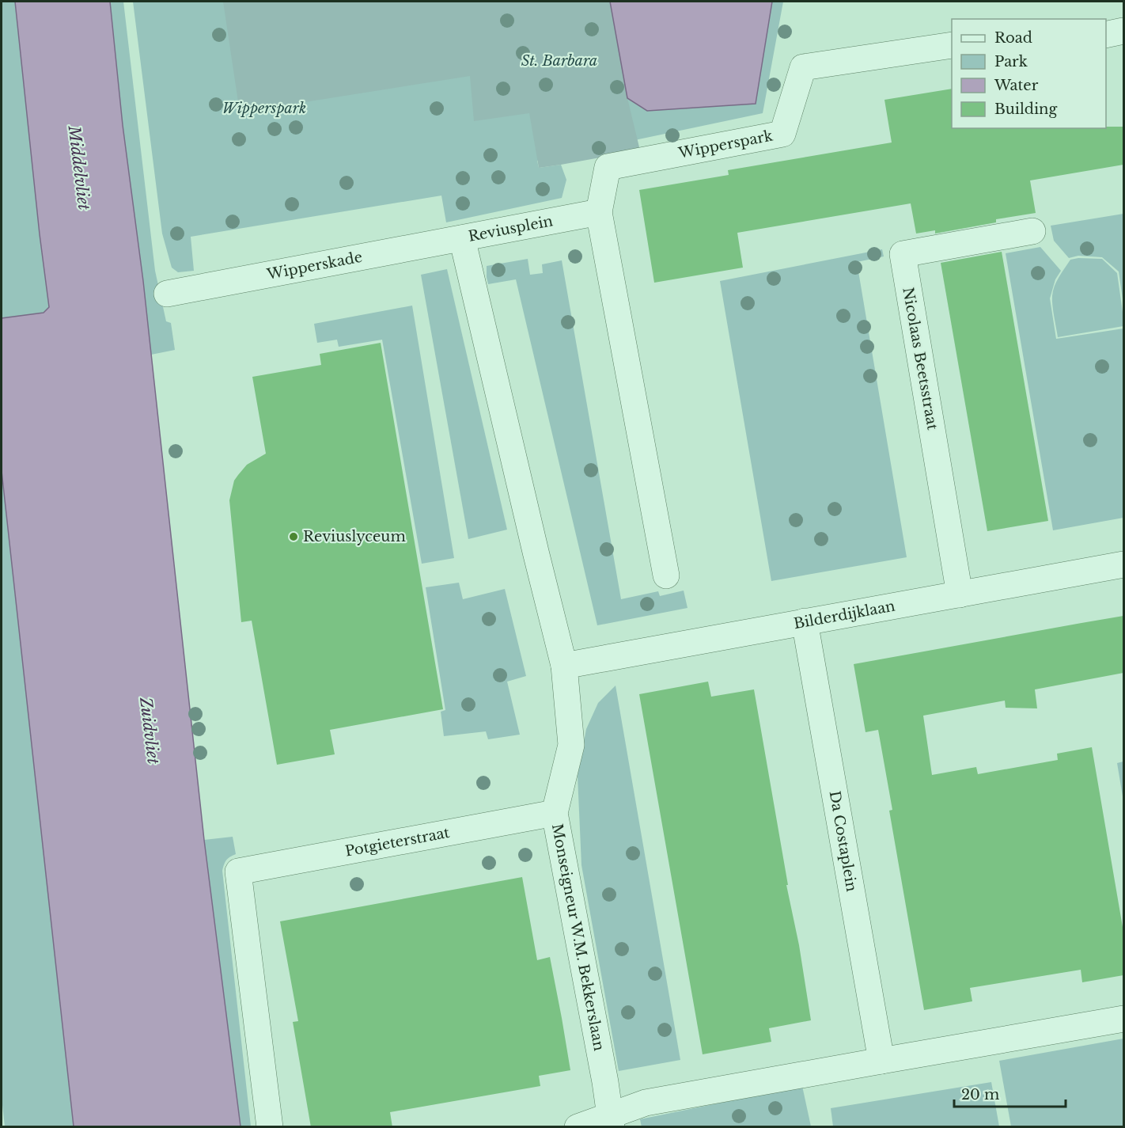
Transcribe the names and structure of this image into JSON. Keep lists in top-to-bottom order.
{
  "streets": {
    "street": [
      "Wipperspark",
      "Reviusplein",
      "Wipperskade",
      "Nicolaas Beetsstraat",
      "Bilderdijklaan",
      "Da Costaplein",
      "Potgieterstraat",
      "Monseigneur W.M. Bekkerslaan"
    ]
  },
  "crossings": [
    ["Wipperspark", "Reviusplein"],
    ["Reviusplein", "Wipperskade"],
    ["Reviusplein", "Bilderdijklaan"],
    ["Reviusplein", "Monseigneur W.M. Bekkerslaan"],
    ["Nicolaas Beetsstraat", "Bilderdijklaan"],
    ["Bilderdijklaan", "Da Costaplein"],
    ["Bilderdijklaan", "Monseigneur W.M. Bekkerslaan"],
    ["Potgieterstraat", "Monseigneur W.M. Bekkerslaan"]
  ],
  "water": ["Middelvliet", "Zuidvliet"],
  "parks": ["St. Barbara", "Wipperspark"],
  "places": ["Reviuslyceum"],
  "legend": [
    "Road",
    "Park",
    "Water",
    "Building"
  ],
  "scale_bar": "20 m"
}
